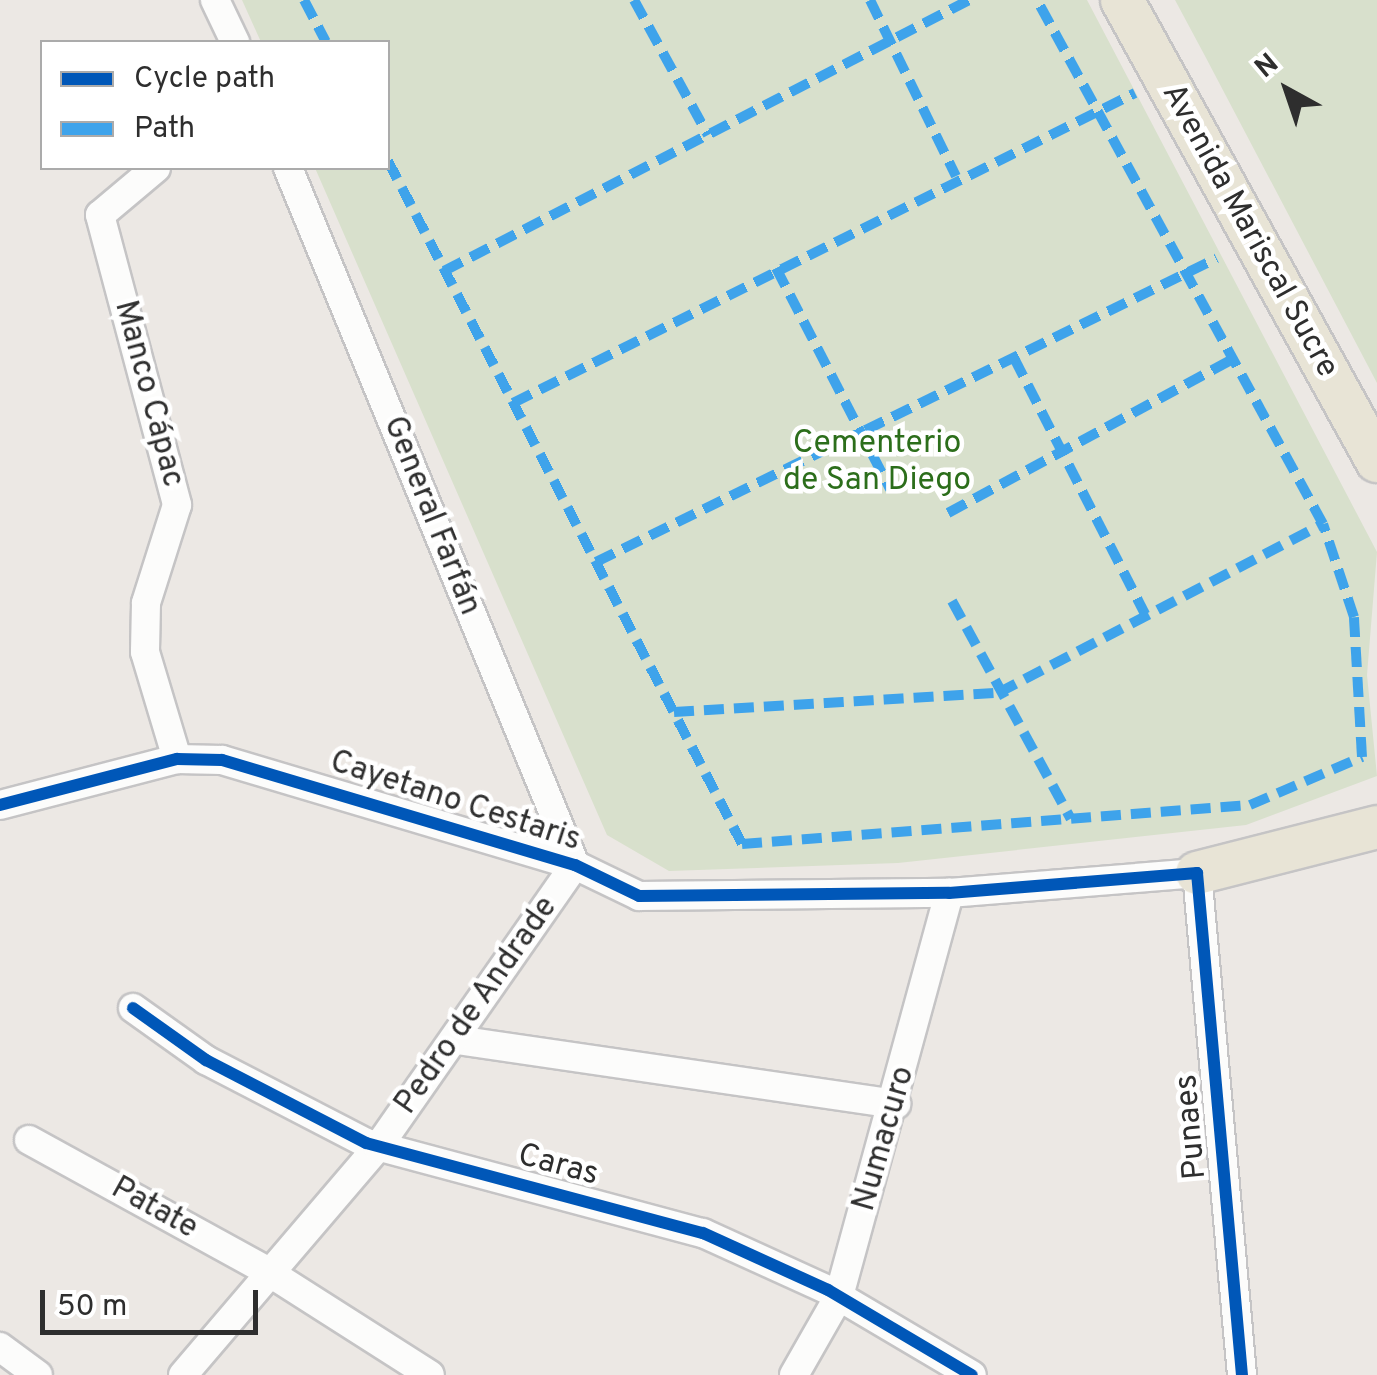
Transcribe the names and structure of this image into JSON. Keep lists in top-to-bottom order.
{
  "streets": {
    "main road": ["Avenida Mariscal Sucre"],
    "street": [
      "Manco Cápac",
      "General Farfán",
      "Cayetano Cestaris",
      "Pedro de Andrade",
      "Punaes",
      "Numacuro",
      "Caras",
      "Patate"
    ]
  },
  "crossings": [
    ["Manco Cápac", "Cayetano Cestaris"],
    ["General Farfán", "Cayetano Cestaris"],
    ["General Farfán", "Pedro de Andrade"],
    ["Cayetano Cestaris", "Pedro de Andrade"],
    ["Cayetano Cestaris", "Punaes"],
    ["Cayetano Cestaris", "Numacuro"],
    ["Pedro de Andrade", "Caras"],
    ["Pedro de Andrade", "Patate"],
    ["Numacuro", "Caras"]
  ],
  "parks": ["Cementerio de San Diego"],
  "legend": ["Cycle path", "Path"],
  "scale_bar": "50 m",
  "north": "top left"
}
